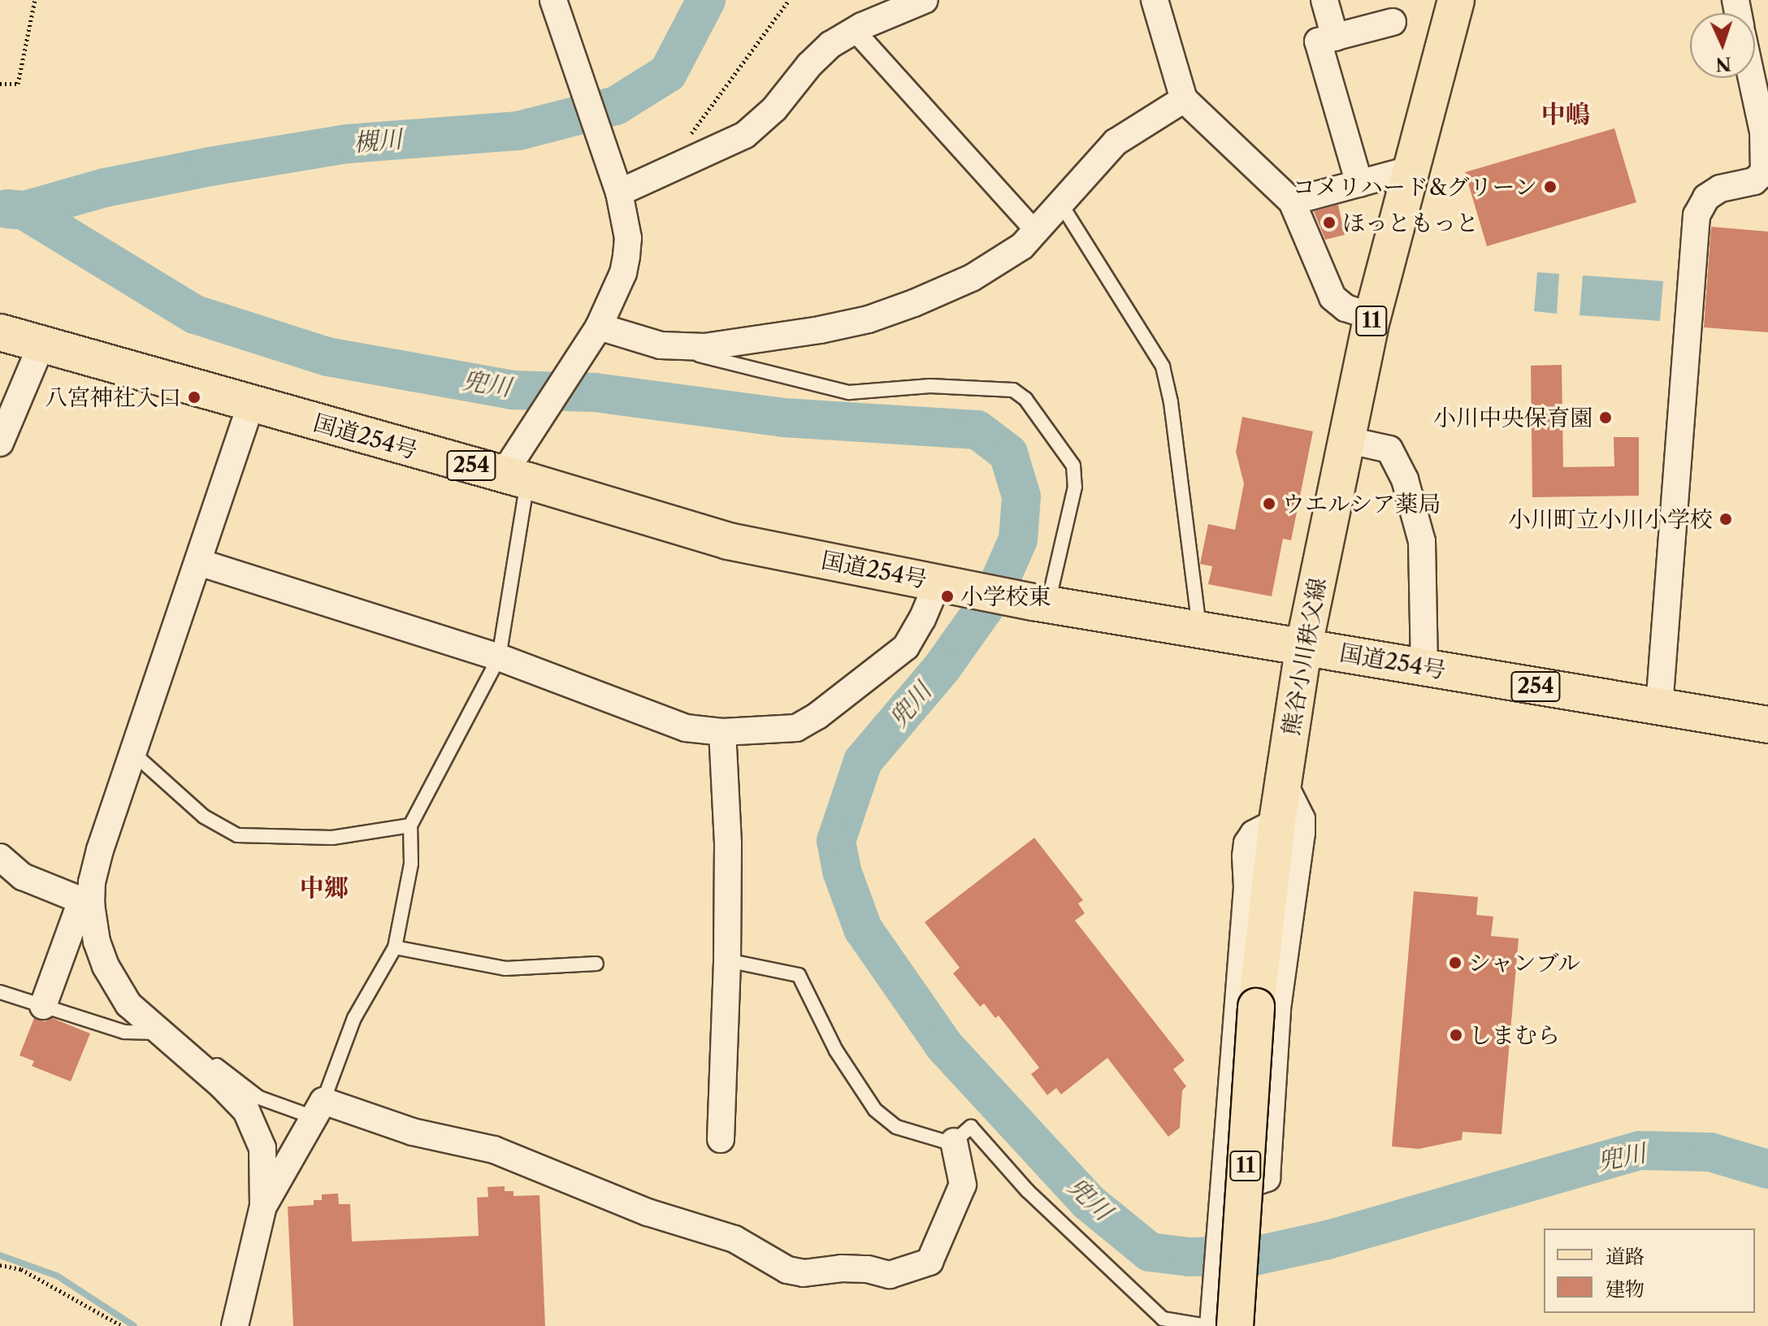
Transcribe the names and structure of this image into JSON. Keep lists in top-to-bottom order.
{
  "streets": {
    "main road": [
      "11",
      "国道254号",
      "254",
      "熊谷小川秩父線"
    ]
  },
  "crossings": [
    ["国道254号", "熊谷小川秩父線"]
  ],
  "districts": ["中嶋", "中郷"],
  "water": ["槻川", "兜川"],
  "places": [
    "コメリハード&グリーン",
    "ほっともっと",
    "八宮神社入口",
    "小川中央保育園",
    "ウエルシア薬局",
    "小川町立小川小学校",
    "小学校東",
    "シャンブル",
    "しまむら"
  ],
  "legend": ["道路", "建物"],
  "north": "bottom"
}
